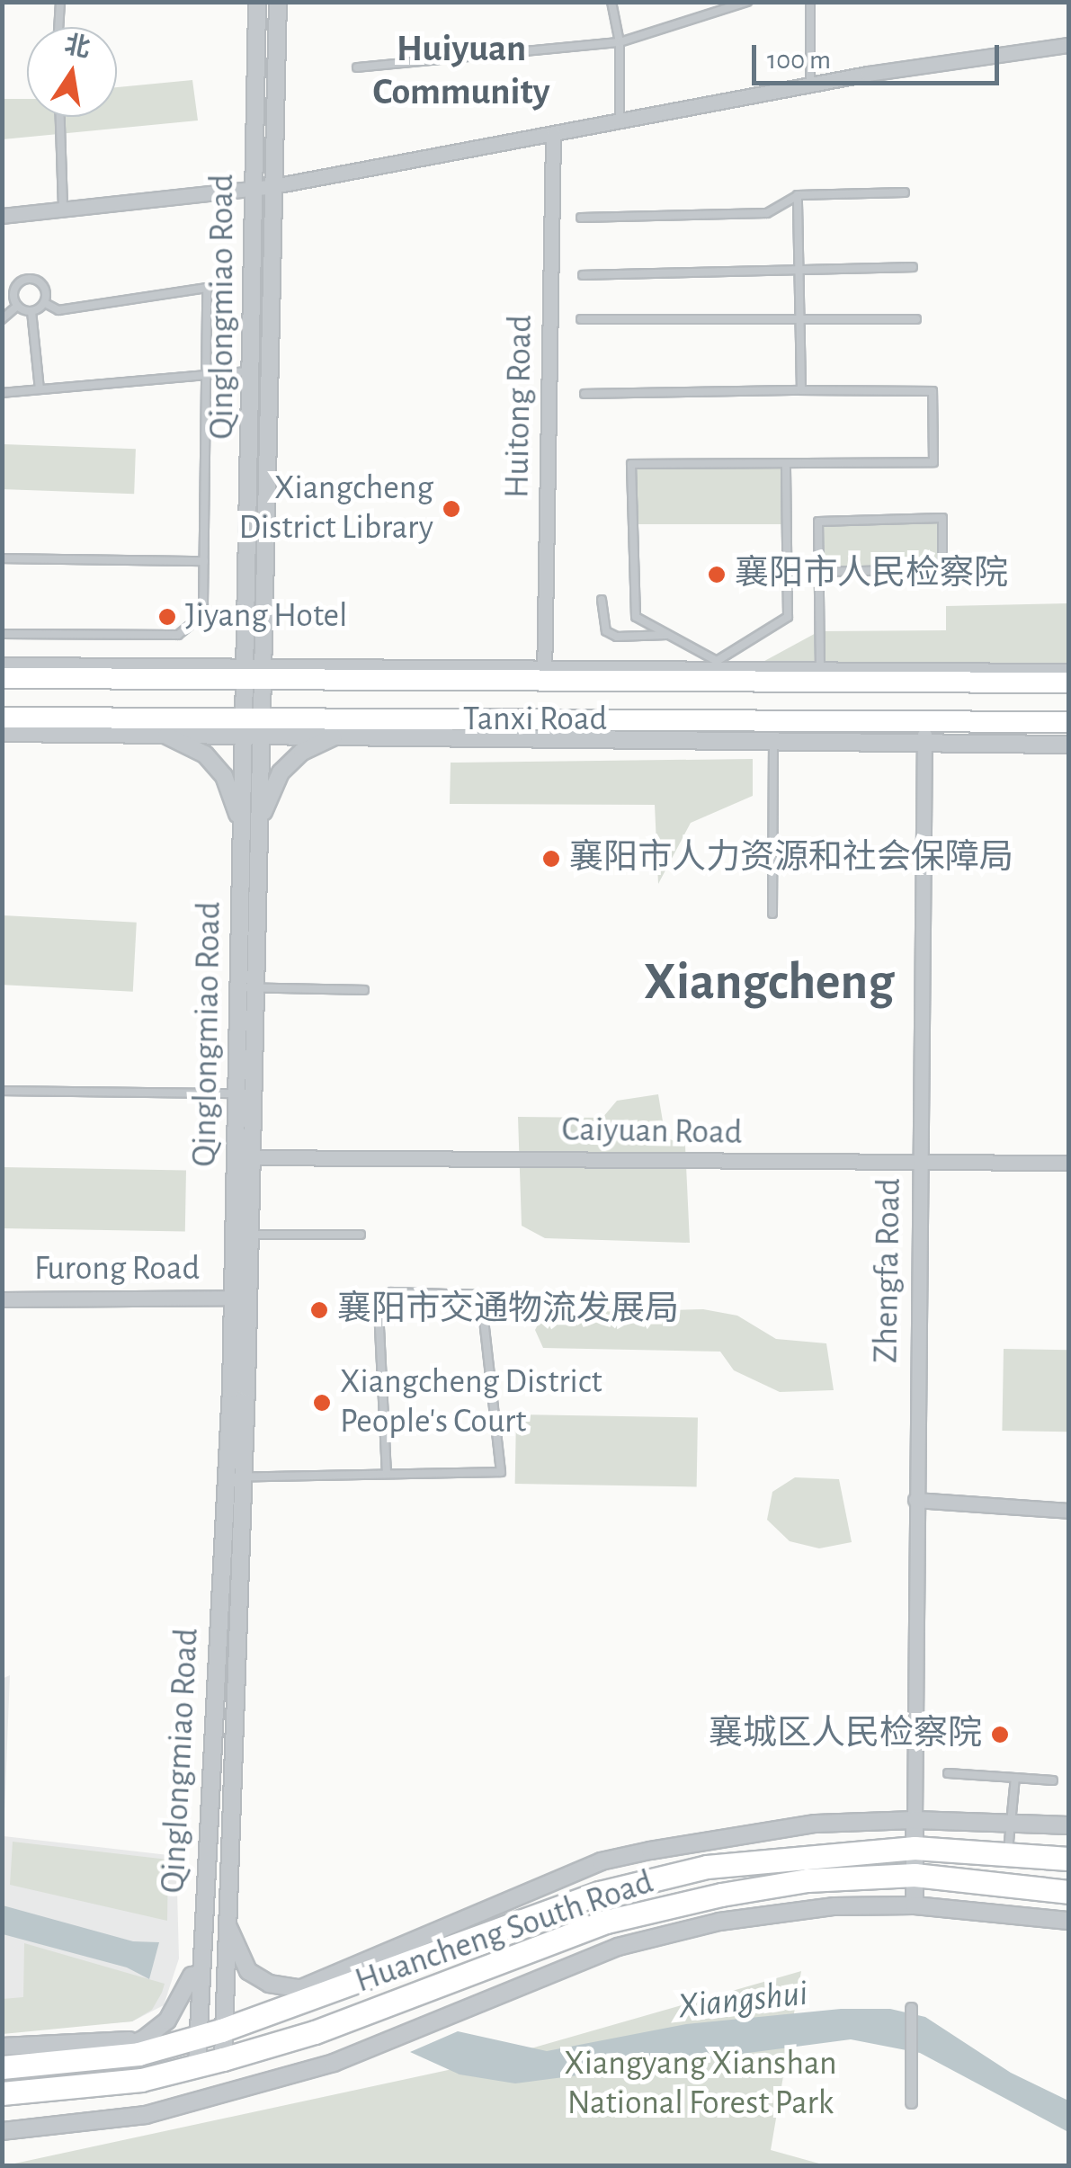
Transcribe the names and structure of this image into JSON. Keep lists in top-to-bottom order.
{
  "streets": {
    "highway": ["Huancheng South Road"],
    "main road": ["Tanxi Road"],
    "street": [
      "Qinglongmiao Road",
      "Huitong Road",
      "Caiyuan Road",
      "Furong Road",
      "Zhengfa Road"
    ]
  },
  "crossings": [
    ["Qinglongmiao Road", "Tanxi Road"],
    ["Qinglongmiao Road", "Caiyuan Road"],
    ["Qinglongmiao Road", "Furong Road"],
    ["Qinglongmiao Road", "Huancheng South Road"],
    ["Huitong Road", "Tanxi Road"],
    ["Tanxi Road", "Zhengfa Road"],
    ["Caiyuan Road", "Zhengfa Road"]
  ],
  "districts": ["Huiyuan Community", "Xiangcheng"],
  "water": ["Xiangshui"],
  "parks": ["Xiangyang Xianshan National Forest Park"],
  "places": [
    "Xiangcheng District Library",
    "襄阳市人民检察院",
    "Jiyang Hotel",
    "襄阳市人力资源和社会保障局",
    "襄阳市交通物流发展局",
    "Xiangcheng District People's Court",
    "襄城区人民检察院"
  ],
  "scale_bar": "100 m",
  "north": "top"
}
